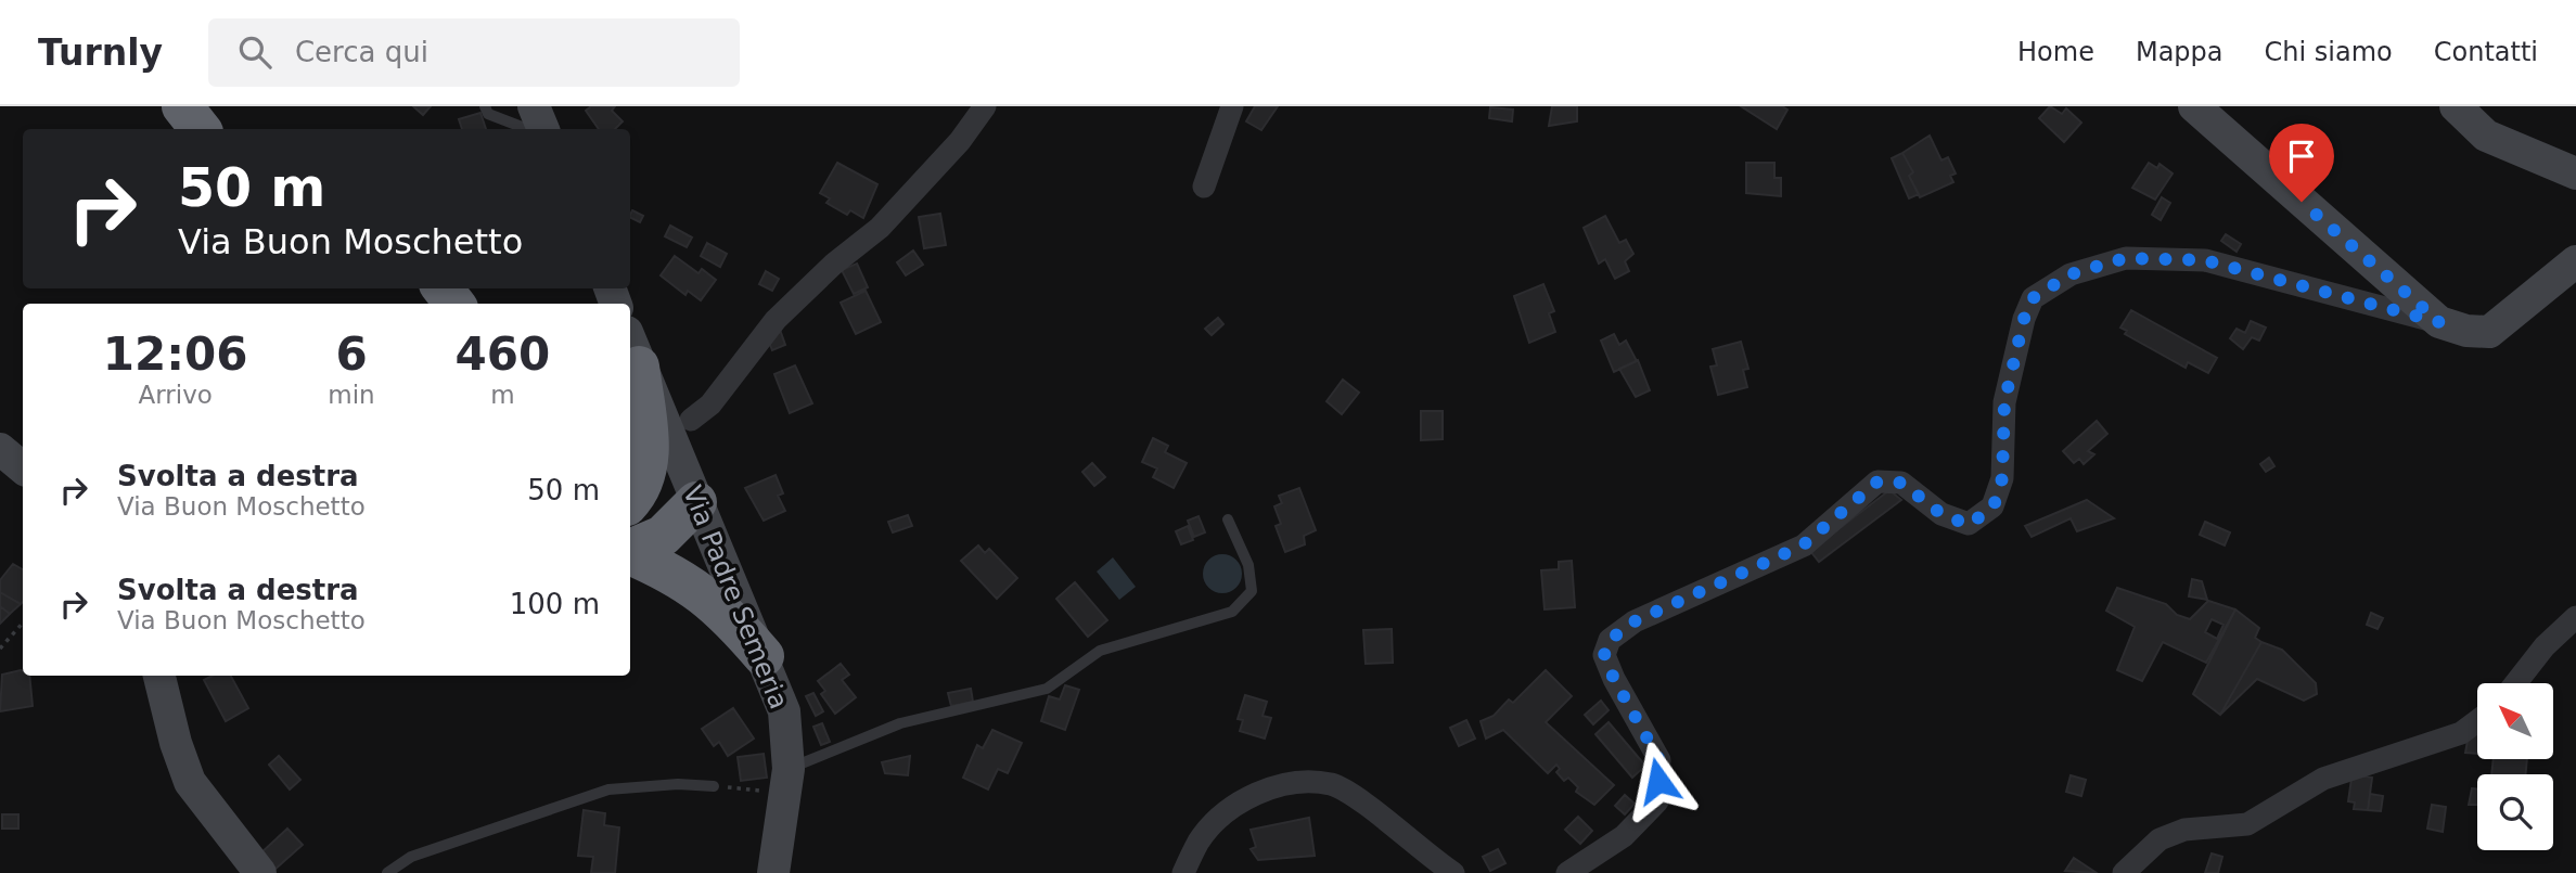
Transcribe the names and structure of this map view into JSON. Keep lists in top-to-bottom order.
{
  "streets": {
    "main road": ["Via Padre Semeria"]
  },
  "north": "top left",
  "page": {
    "header": "Turnly",
    "search": "Cerca qui",
    "nav": [
      "Home",
      "Mappa",
      "Chi siamo",
      "Contatti"
    ],
    "turn": ["50 m", "Via Buon Moschetto"],
    "eta": [
      "12:06",
      "Arrivo",
      "6",
      "min",
      "460",
      "m"
    ],
    "list": [
      {
        "name": "Svolta a destra",
        "note": "Via Buon Moschetto",
        "value": "50 m"
      },
      {
        "name": "Svolta a destra",
        "note": "Via Buon Moschetto",
        "value": "100 m"
      }
    ]
  }
}
